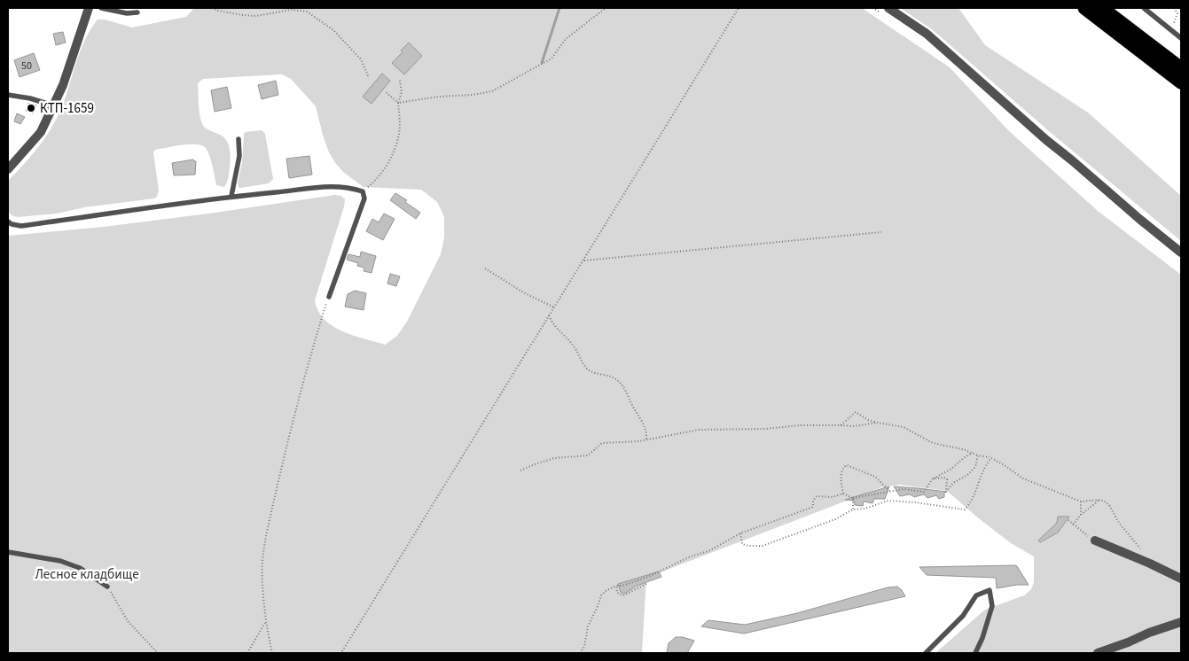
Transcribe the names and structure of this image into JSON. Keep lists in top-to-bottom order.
{
  "parks": ["Лесное кладбище"],
  "places": ["КТП-1659"],
  "house_numbers": ["50"]
}
